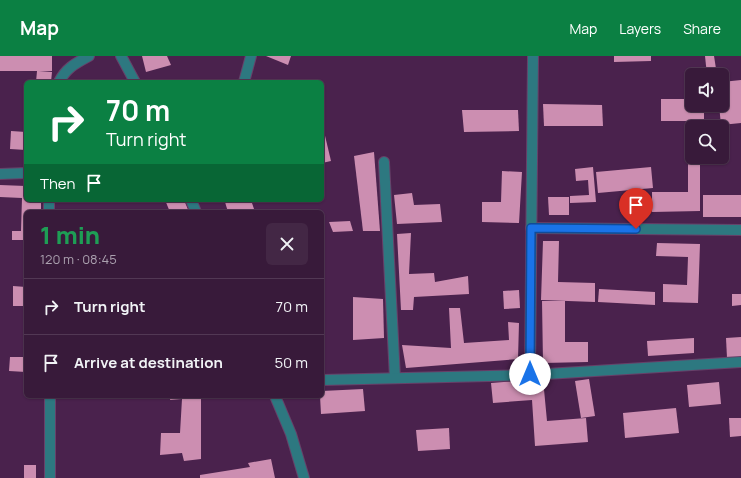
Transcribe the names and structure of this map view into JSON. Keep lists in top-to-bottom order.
{
  "page": {
    "header": "Map",
    "nav": ["Map", "Layers", "Share"],
    "turn": ["70 m", "Turn right"],
    "then": "Then",
    "heading": ["1 min", "120 m · 08:45"],
    "list": [
      {
        "name": "Turn right",
        "value": "70 m"
      },
      {
        "name": "Arrive at destination",
        "value": "50 m"
      }
    ]
  }
}
